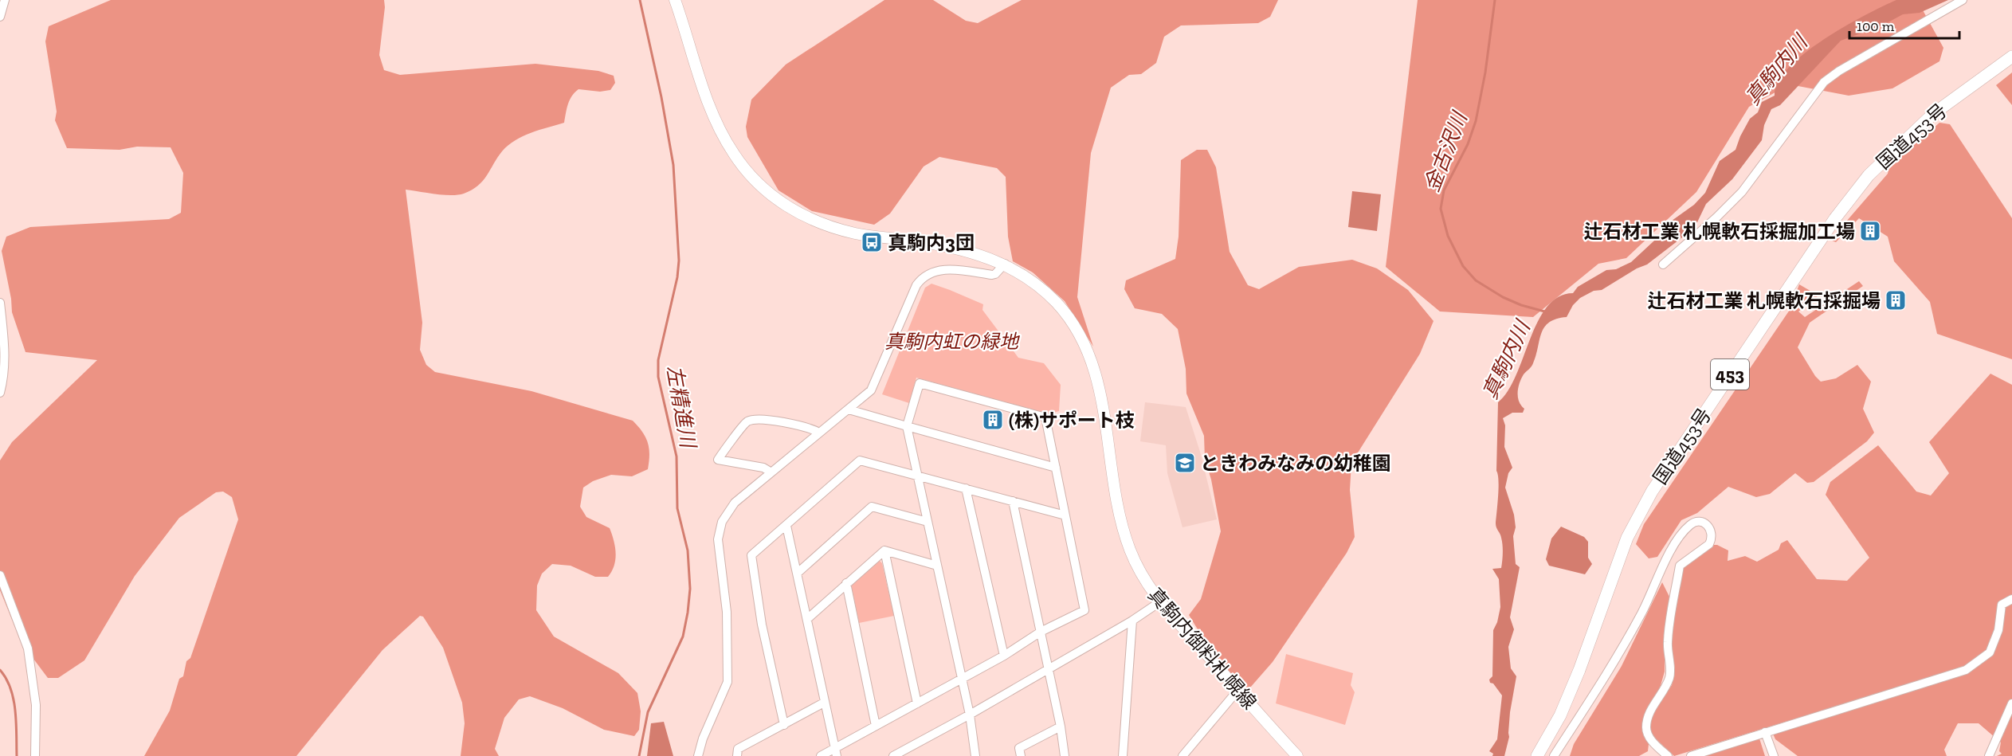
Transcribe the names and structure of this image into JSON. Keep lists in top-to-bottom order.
{
  "streets": {
    "highway": ["国道453号", "453"],
    "main road": ["真駒内御料札幌線"]
  },
  "water": ["真駒内川", "金古沢川", "左精進川"],
  "parks": ["真駒内虹の緑地"],
  "places": {
    "building": ["辻石材工業 札幌軟石採掘加工場", "辻石材工業 札幌軟石採掘場", "(株)サポート枝"],
    "bus stop": ["真駒内3団"],
    "school or university": ["ときわみなみの幼稚園"]
  },
  "scale_bar": "100 m"
}
